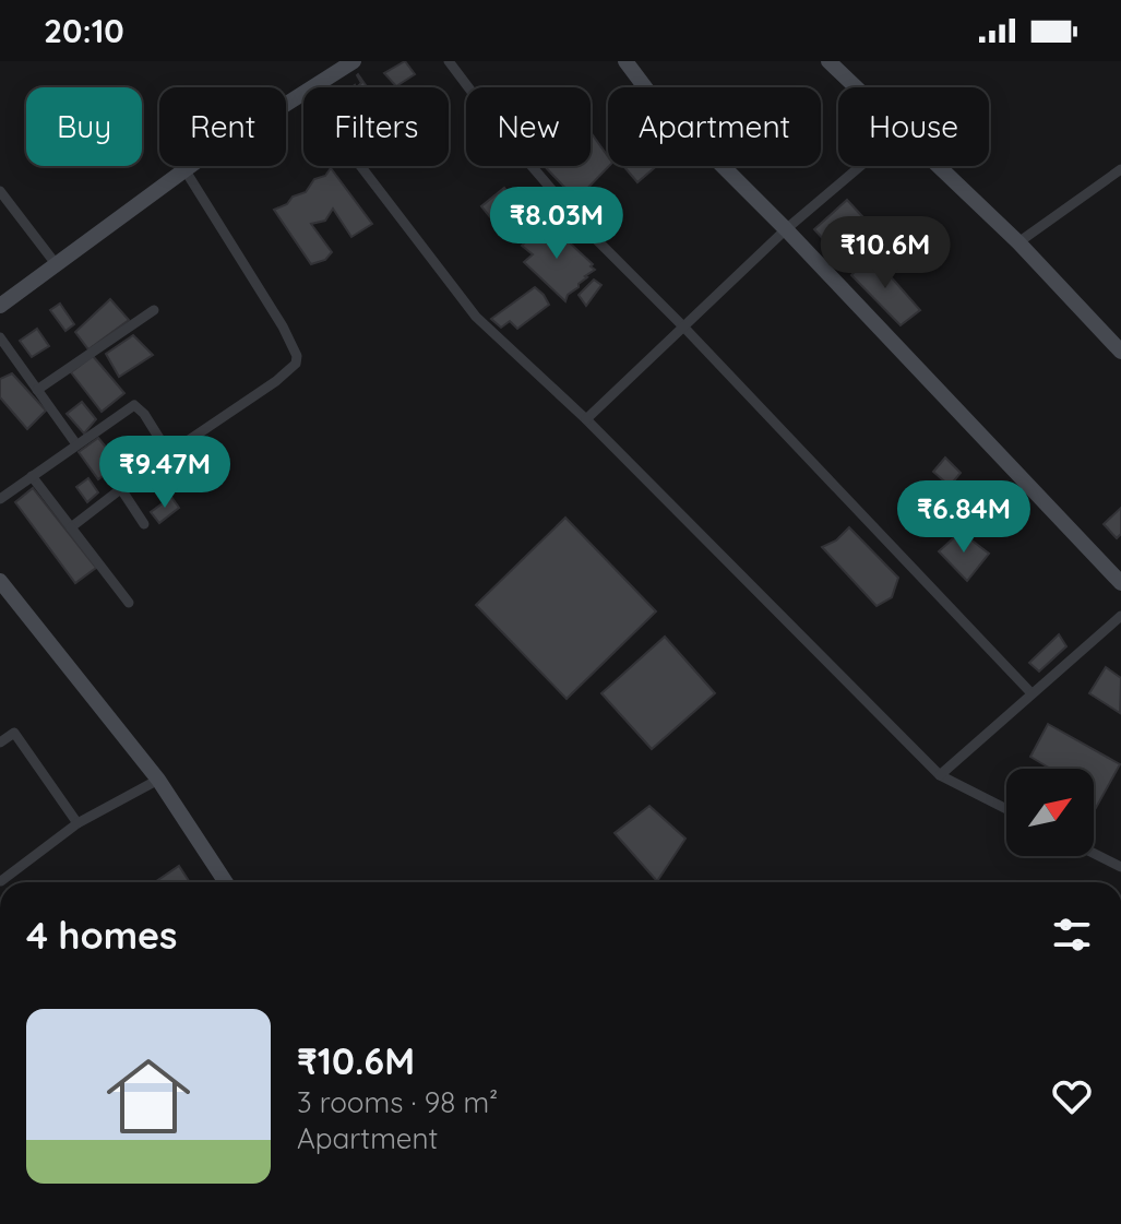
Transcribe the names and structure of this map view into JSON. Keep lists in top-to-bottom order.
{
  "north": "top right",
  "page": {
    "status": "20:10",
    "chip": [
      "Buy",
      "Rent",
      "Filters",
      "New",
      "Apartment",
      "House"
    ],
    "price": [
      "₹8.03M",
      "₹10.6M",
      "₹9.47M",
      "₹6.84M"
    ],
    "heading": "4 homes",
    "list": [
      {
        "name": "₹10.6M",
        "note": "3 rooms · 98 m² · Apartment"
      }
    ]
  }
}
